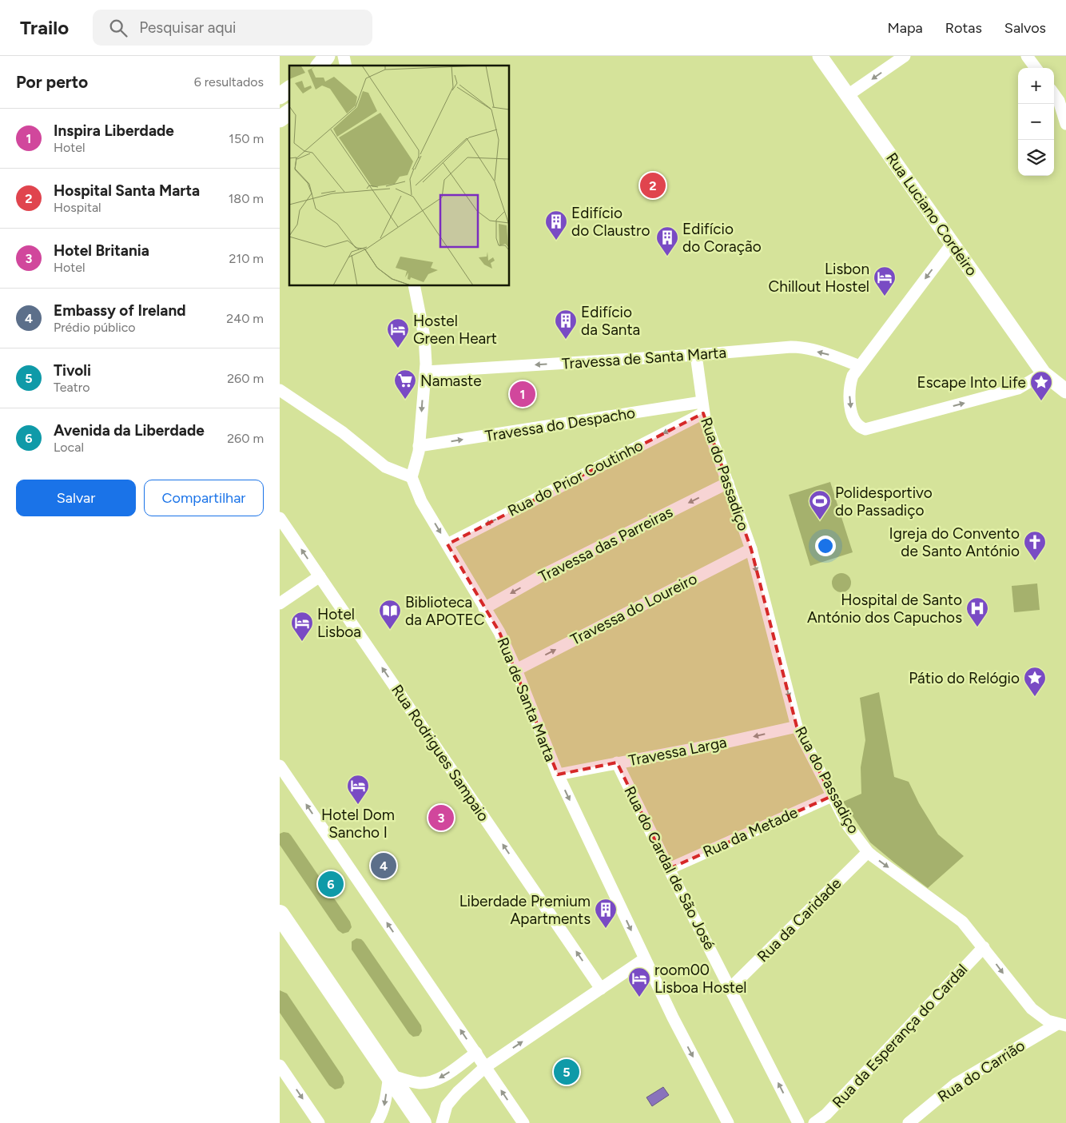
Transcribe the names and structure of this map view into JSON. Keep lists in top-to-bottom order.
{
  "streets": {
    "street": [
      "Rua Luciano Cordeiro",
      "Travessa de Santa Marta",
      "Travessa do Despacho",
      "Rua do Passadiço",
      "Rua do Prior Coutinho",
      "Travessa das Parreiras",
      "Travessa do Loureiro",
      "Rua de Santa Marta",
      "Travessa Larga",
      "Rua Rodrigues Sampaio",
      "Rua da Metade",
      "Rua do Cardal de São José",
      "Rua da Caridade",
      "Rua da Esperança do Cardal",
      "Rua do Carrião"
    ]
  },
  "crossings": [
    ["Travessa de Santa Marta", "Rua do Passadiço"],
    ["Travessa do Despacho", "Rua do Passadiço"],
    ["Travessa do Despacho", "Rua do Prior Coutinho"],
    ["Rua do Passadiço", "Rua do Prior Coutinho"],
    ["Rua do Passadiço", "Travessa das Parreiras"],
    ["Rua do Passadiço", "Travessa do Loureiro"],
    ["Rua do Passadiço", "Travessa Larga"],
    ["Rua do Passadiço", "Rua da Metade"],
    ["Rua do Passadiço", "Rua da Caridade"],
    ["Rua do Passadiço", "Rua da Esperança do Cardal"],
    ["Rua do Passadiço", "Rua do Carrião"],
    ["Rua do Prior Coutinho", "Rua de Santa Marta"],
    ["Travessa das Parreiras", "Rua de Santa Marta"],
    ["Travessa do Loureiro", "Rua de Santa Marta"],
    ["Rua de Santa Marta", "Travessa Larga"],
    ["Travessa Larga", "Rua do Cardal de São José"],
    ["Rua da Metade", "Rua do Cardal de São José"],
    ["Rua do Cardal de São José", "Rua da Caridade"]
  ],
  "one_way": [
    "Travessa de Santa Marta",
    "Travessa do Despacho",
    "Rua do Passadiço",
    "Rua do Prior Coutinho",
    "Travessa das Parreiras",
    "Travessa do Loureiro",
    "Rua de Santa Marta",
    "Travessa Larga",
    "Rua Rodrigues Sampaio",
    "Rua do Cardal de São José"
  ],
  "places": {
    "building": [
      "Edifício do Claustro",
      "Edifício do Coração",
      "Edifício da Santa",
      "Liberdade Premium Apartments"
    ],
    "hotel": [
      "Lisbon Chillout Hostel",
      "Hostel Green Heart",
      "Hotel Lisboa",
      "Hotel Dom Sancho I",
      "room00 Lisboa Hostel"
    ],
    "supermarket": ["Namaste"],
    "place": ["Escape Into Life", "Pátio do Relógio"],
    "sports": ["Polidesportivo do Passadiço"],
    "church": ["Igreja do Convento de Santo António"],
    "hospital": ["Hospital de Santo António dos Capuchos"],
    "library": ["Biblioteca da APOTEC"]
  },
  "page": {
    "header": "Trailo",
    "search": "Pesquisar aqui",
    "nav": ["Mapa", "Rotas", "Salvos"],
    "heading": ["Por perto", "6 resultados"],
    "map_buttons": ["+", "−"],
    "list": [
      {
        "mark": "1",
        "name": "Inspira Liberdade",
        "note": "Hotel",
        "value": "150 m"
      },
      {
        "mark": "2",
        "name": "Hospital Santa Marta",
        "note": "Hospital",
        "value": "180 m"
      },
      {
        "mark": "3",
        "name": "Hotel Britania",
        "note": "Hotel",
        "value": "210 m"
      },
      {
        "mark": "4",
        "name": "Embassy of Ireland",
        "note": "Prédio público",
        "value": "240 m"
      },
      {
        "mark": "5",
        "name": "Tivoli",
        "note": "Teatro",
        "value": "260 m"
      },
      {
        "mark": "6",
        "name": "Avenida da Liberdade",
        "note": "Local",
        "value": "260 m"
      }
    ],
    "pins": [
      "2",
      "1",
      "3",
      "4",
      "6",
      "5"
    ],
    "buttons": ["Salvar", "Compartilhar"]
  }
}
